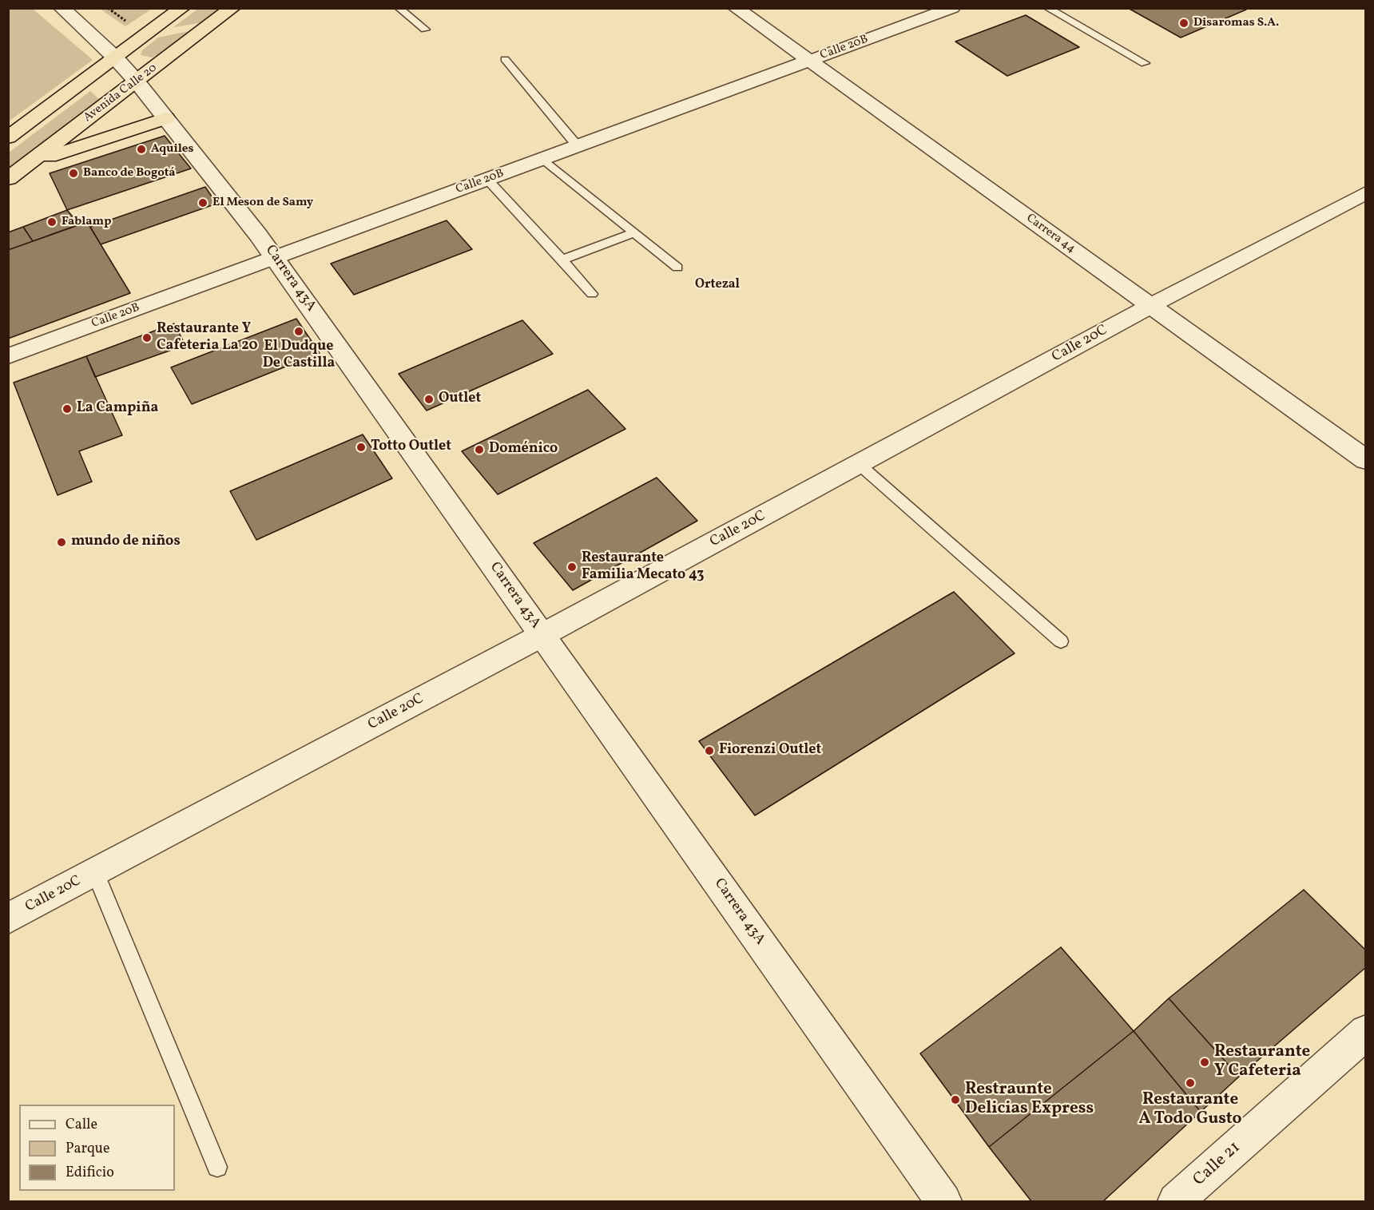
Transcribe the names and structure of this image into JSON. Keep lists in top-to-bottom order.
{
  "streets": {
    "highway": ["Avenida Calle 20"],
    "street": [
      "Calle 20B",
      "Carrera 44",
      "Carrera 43A",
      "Calle 20C",
      "Calle 21"
    ]
  },
  "crossings": [
    ["Calle 20B", "Carrera 44"],
    ["Calle 20B", "Carrera 43A"],
    ["Avenida Calle 20", "Carrera 43A"],
    ["Carrera 44", "Calle 20C"],
    ["Carrera 43A", "Calle 20C"]
  ],
  "districts": ["Ortezal"],
  "places": [
    "Disaromas S.A.",
    "Aquiles",
    "Banco de Bogotá",
    "El Meson de Samy",
    "Fablamp",
    "El Dudque De Castilla",
    "Restaurante Y Cafeteria La 20",
    "Outlet",
    "La Campiña",
    "Totto Outlet",
    "Doménico",
    "mundo de niños",
    "Restaurante Familia Mecato 43",
    "Fiorenzi Outlet",
    "Restaurante Y Cafeteria",
    "Restaurante A Todo Gusto",
    "Restraunte Delicias Express"
  ],
  "legend": ["Calle", "Parque", "Edificio"]
}
